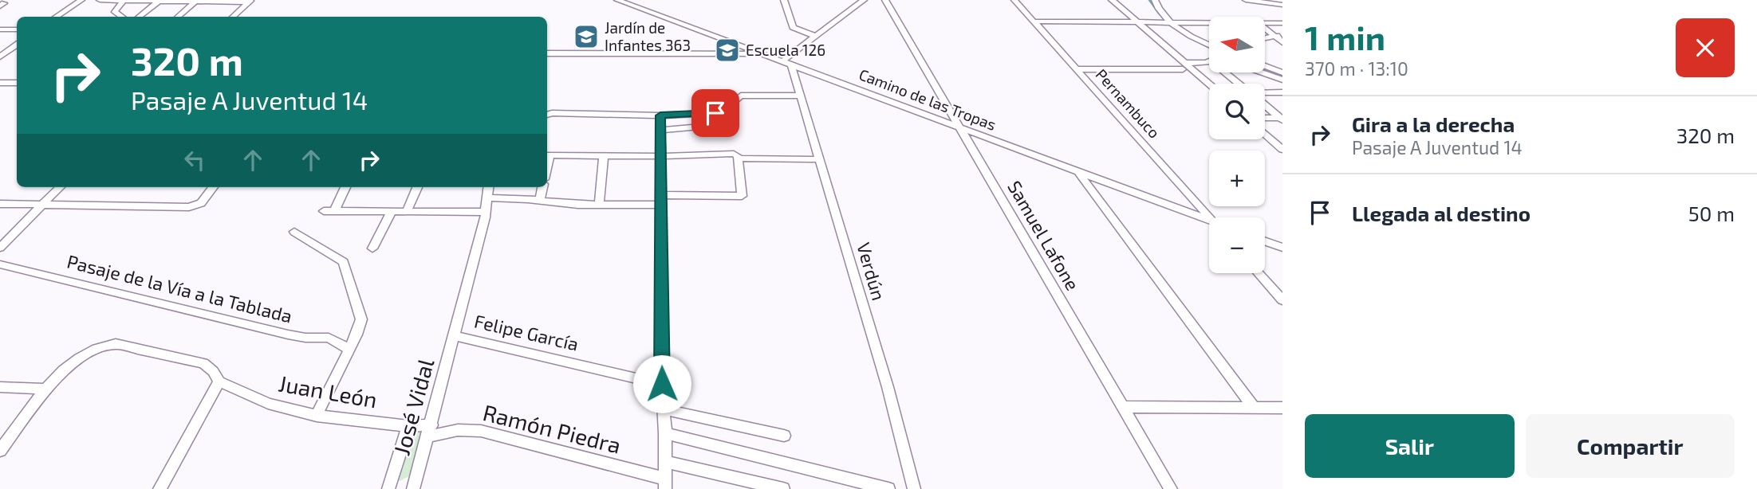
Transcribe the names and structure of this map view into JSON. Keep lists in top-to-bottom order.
{
  "streets": {
    "street": [
      "Camino de las Tropas",
      "Pernambuco",
      "Samuel Lafone",
      "Verdún",
      "Pasaje de la Vía a la Tablada",
      "Felipe García",
      "Juan León",
      "José Vidal",
      "Ramón Piedra"
    ]
  },
  "crossings": [
    ["Camino de las Tropas", "Samuel Lafone"],
    ["Camino de las Tropas", "Verdún"],
    ["Felipe García", "José Vidal"],
    ["Juan León", "José Vidal"],
    ["Juan León", "Ramón Piedra"],
    ["José Vidal", "Ramón Piedra"]
  ],
  "places": {
    "school or university": ["Jardín de Infantes 363", "Escuela 126"]
  },
  "north": "left",
  "page": {
    "heading": ["1 min", "370 m · 13:10"],
    "map_buttons": ["+", "−"],
    "turn": ["320 m", "Pasaje A Juventud 14"],
    "list": [
      {
        "name": "Gira a la derecha",
        "note": "Pasaje A Juventud 14",
        "value": "320 m"
      },
      {
        "name": "Llegada al destino",
        "value": "50 m"
      }
    ],
    "buttons": ["Salir", "Compartir"]
  }
}
